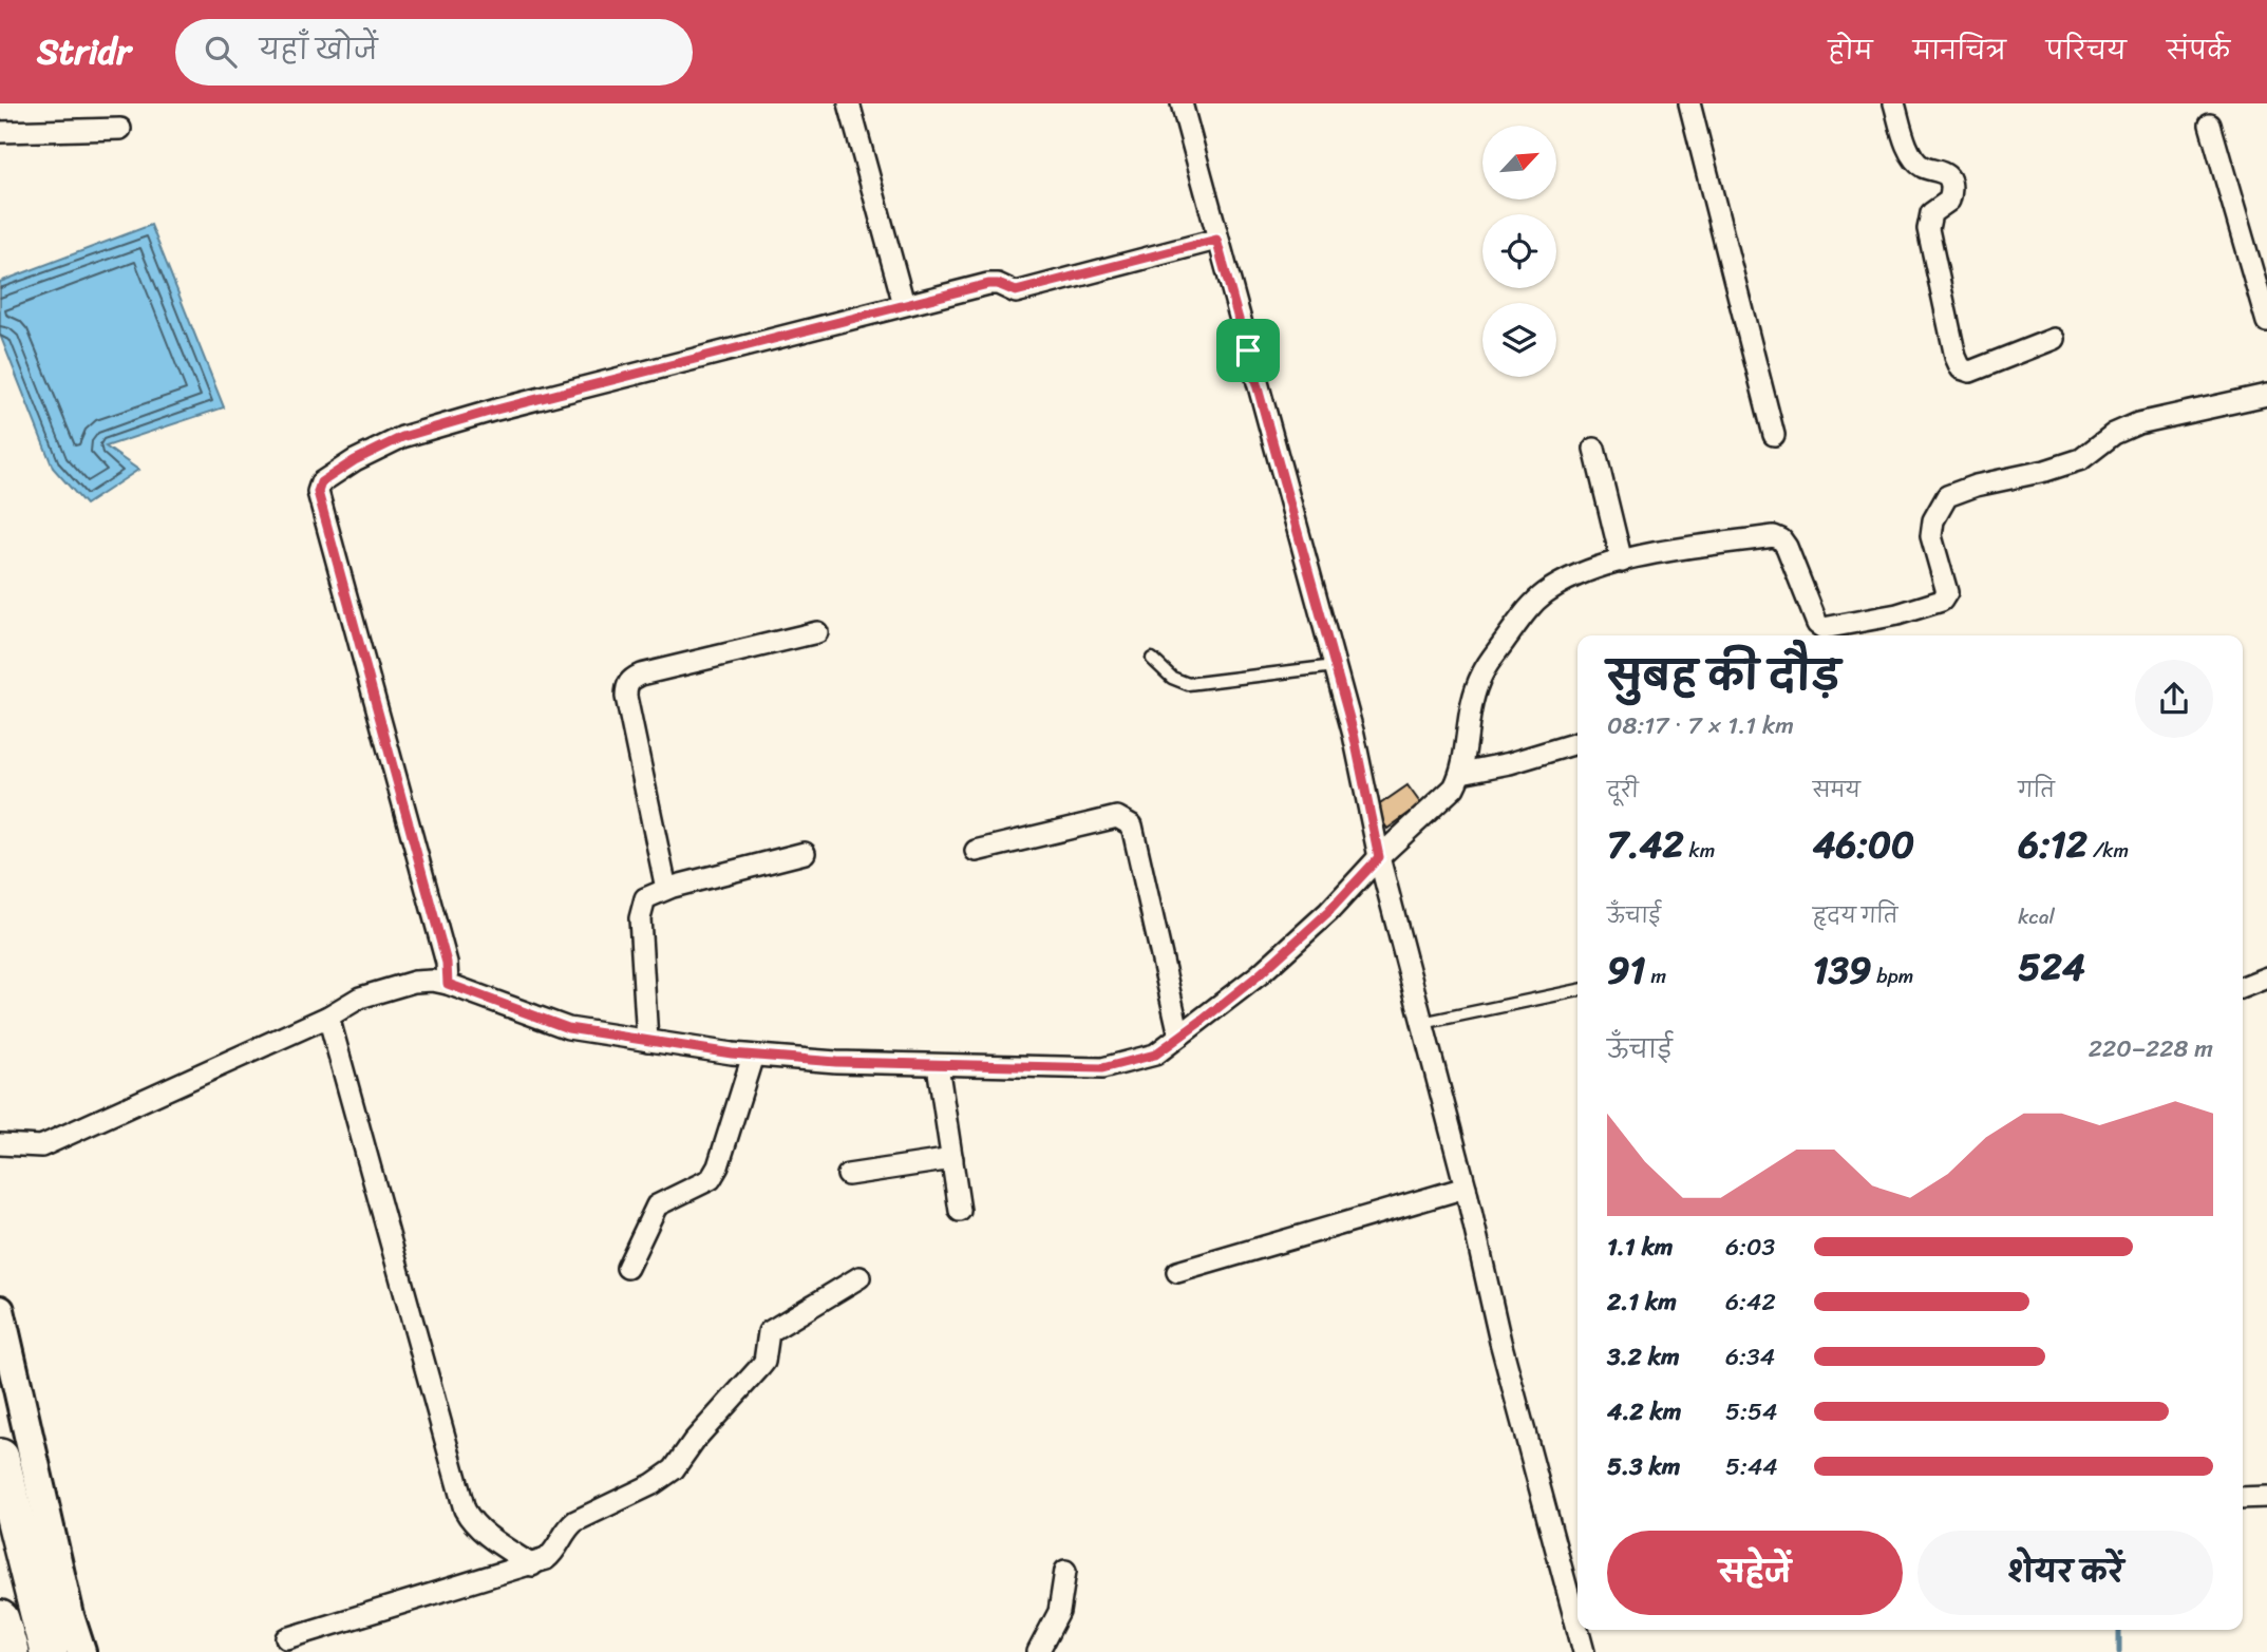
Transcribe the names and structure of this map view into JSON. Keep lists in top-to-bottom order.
{
  "north": "top right",
  "page": {
    "header": "Stridr",
    "search": "यहाँ खोजें",
    "nav": [
      "होम",
      "मानचित्र",
      "परिचय",
      "संपर्क"
    ],
    "heading": ["सुबह की दौड़", "08:17 · 7 × 1.1 km"],
    "stats": [
      ["दूरी", "7.42 km"],
      ["समय", "46:00"],
      ["गति", "6:12 /km"],
      ["ऊँचाई", "91 m"],
      ["हृदय गति", "139 bpm"],
      ["kcal", "524"]
    ],
    "chart": ["ऊँचाई", "220–228 m"],
    "list": [
      {
        "name": "1.1 km",
        "note": "6:03"
      },
      {
        "name": "2.1 km",
        "note": "6:42"
      },
      {
        "name": "3.2 km",
        "note": "6:34"
      },
      {
        "name": "4.2 km",
        "note": "5:54"
      },
      {
        "name": "5.3 km",
        "note": "5:44"
      }
    ],
    "buttons": ["सहेजें", "शेयर करें"]
  }
}
